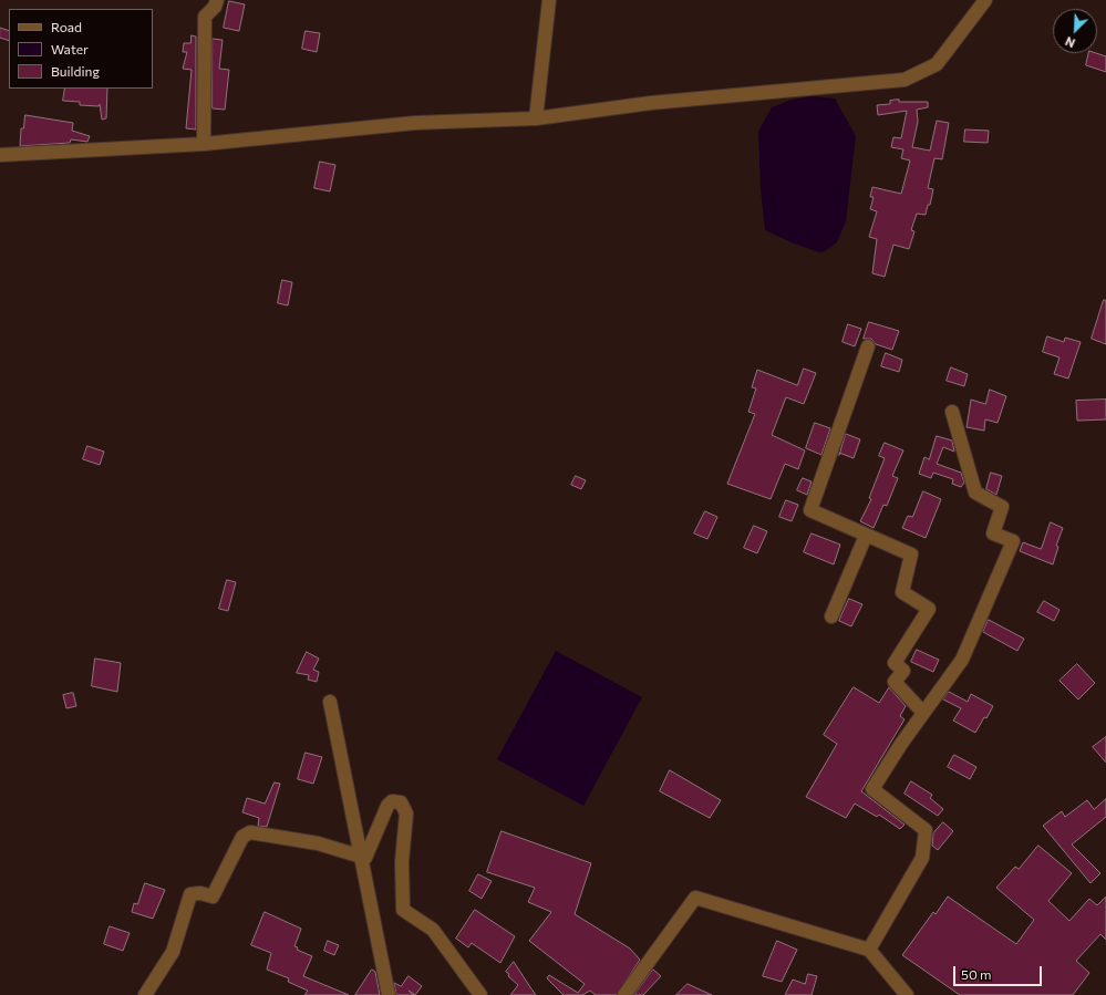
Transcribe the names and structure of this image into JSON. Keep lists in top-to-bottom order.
{
  "legend": ["Road", "Water", "Building"],
  "scale_bar": "50 m",
  "north": "bottom left"
}
